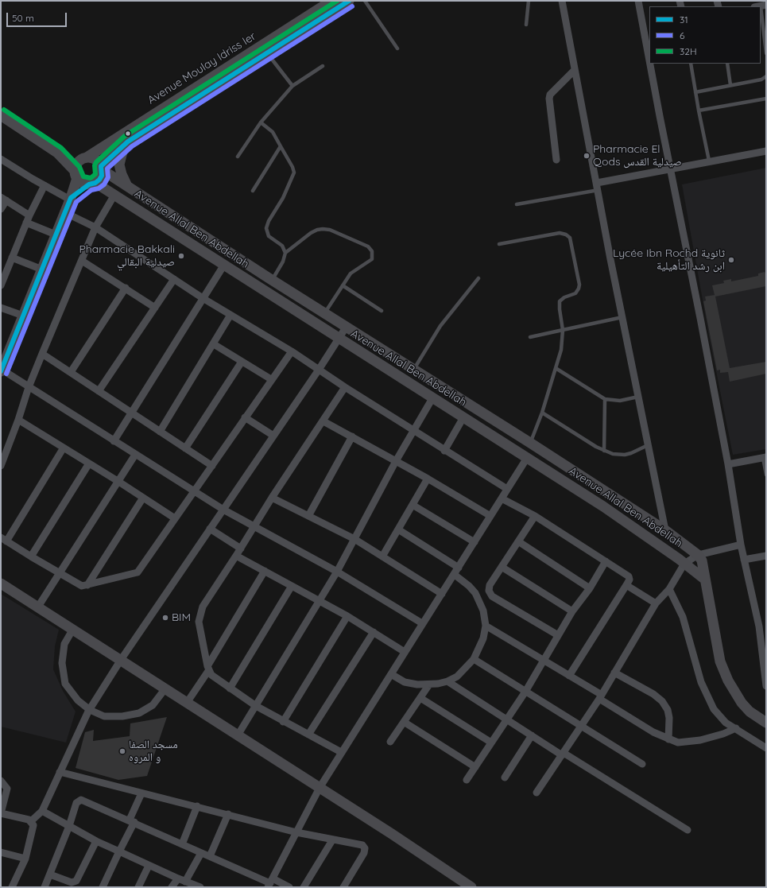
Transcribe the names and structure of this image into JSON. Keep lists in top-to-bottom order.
{
  "streets": {
    "street": ["Avenue Moulay Idriss Ier", "Avenue Allal Ben Abdellah"]
  },
  "crossings": [
    ["Avenue Moulay Idriss Ier", "Avenue Allal Ben Abdellah"]
  ],
  "places": [
    "Pharmacie El Qods صيدلية القدس",
    "Pharmacie Bakkali صيدلية البقالي",
    "Lycée Ibn Rochd ثانوية ابن رشد التأهيلية",
    "BIM",
    "مسجد الصفا و المروه"
  ],
  "lines": ["transit line 31", "transit line 32H", "transit line 6"],
  "legend": ["31", "6", "32H"],
  "scale_bar": "50 m"
}
